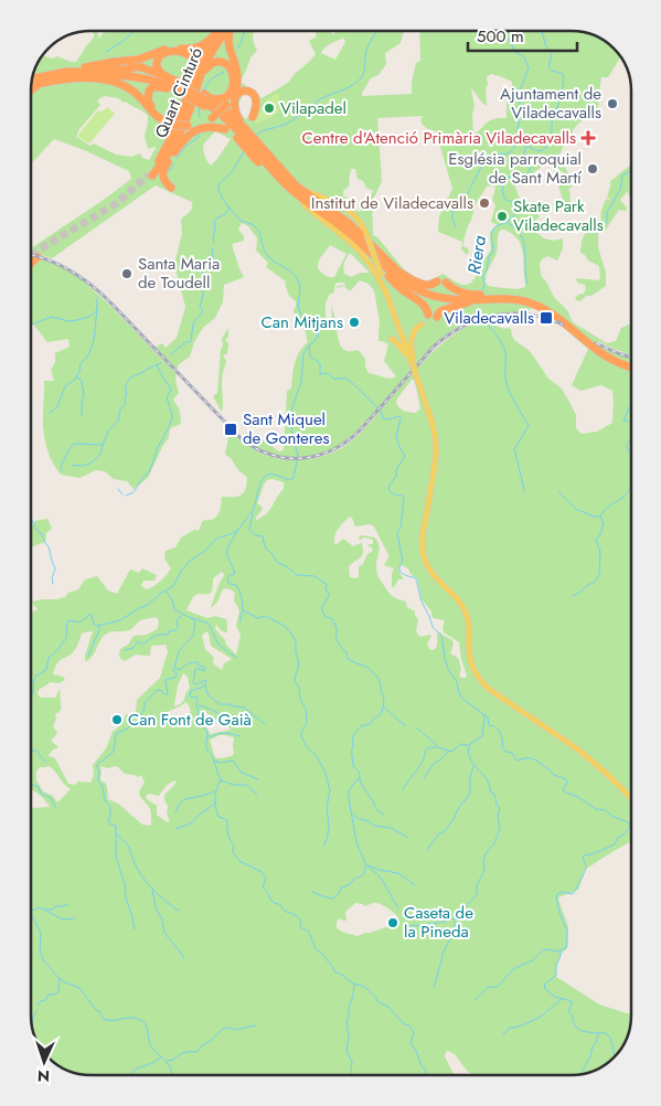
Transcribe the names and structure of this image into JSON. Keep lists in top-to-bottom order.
{
  "streets": {
    "highway": ["Quart Cinturó"]
  },
  "water": ["Riera"],
  "places": {
    "other": [
      "Ajuntament de Viladecavalls",
      "Vilapadel",
      "Església parroquial de Sant Martí",
      "Institut de Viladecavalls",
      "Skate Park Viladecavalls",
      "Santa Maria de Toudell",
      "Can Mitjans",
      "Can Font de Gaià",
      "Caseta de la Pineda"
    ],
    "health": ["Centre d'Atenció Primària Viladecavalls"],
    "transit": ["Viladecavalls", "Sant Miquel de Gonteres"]
  },
  "scale_bar": "500 m",
  "north": "bottom"
}
